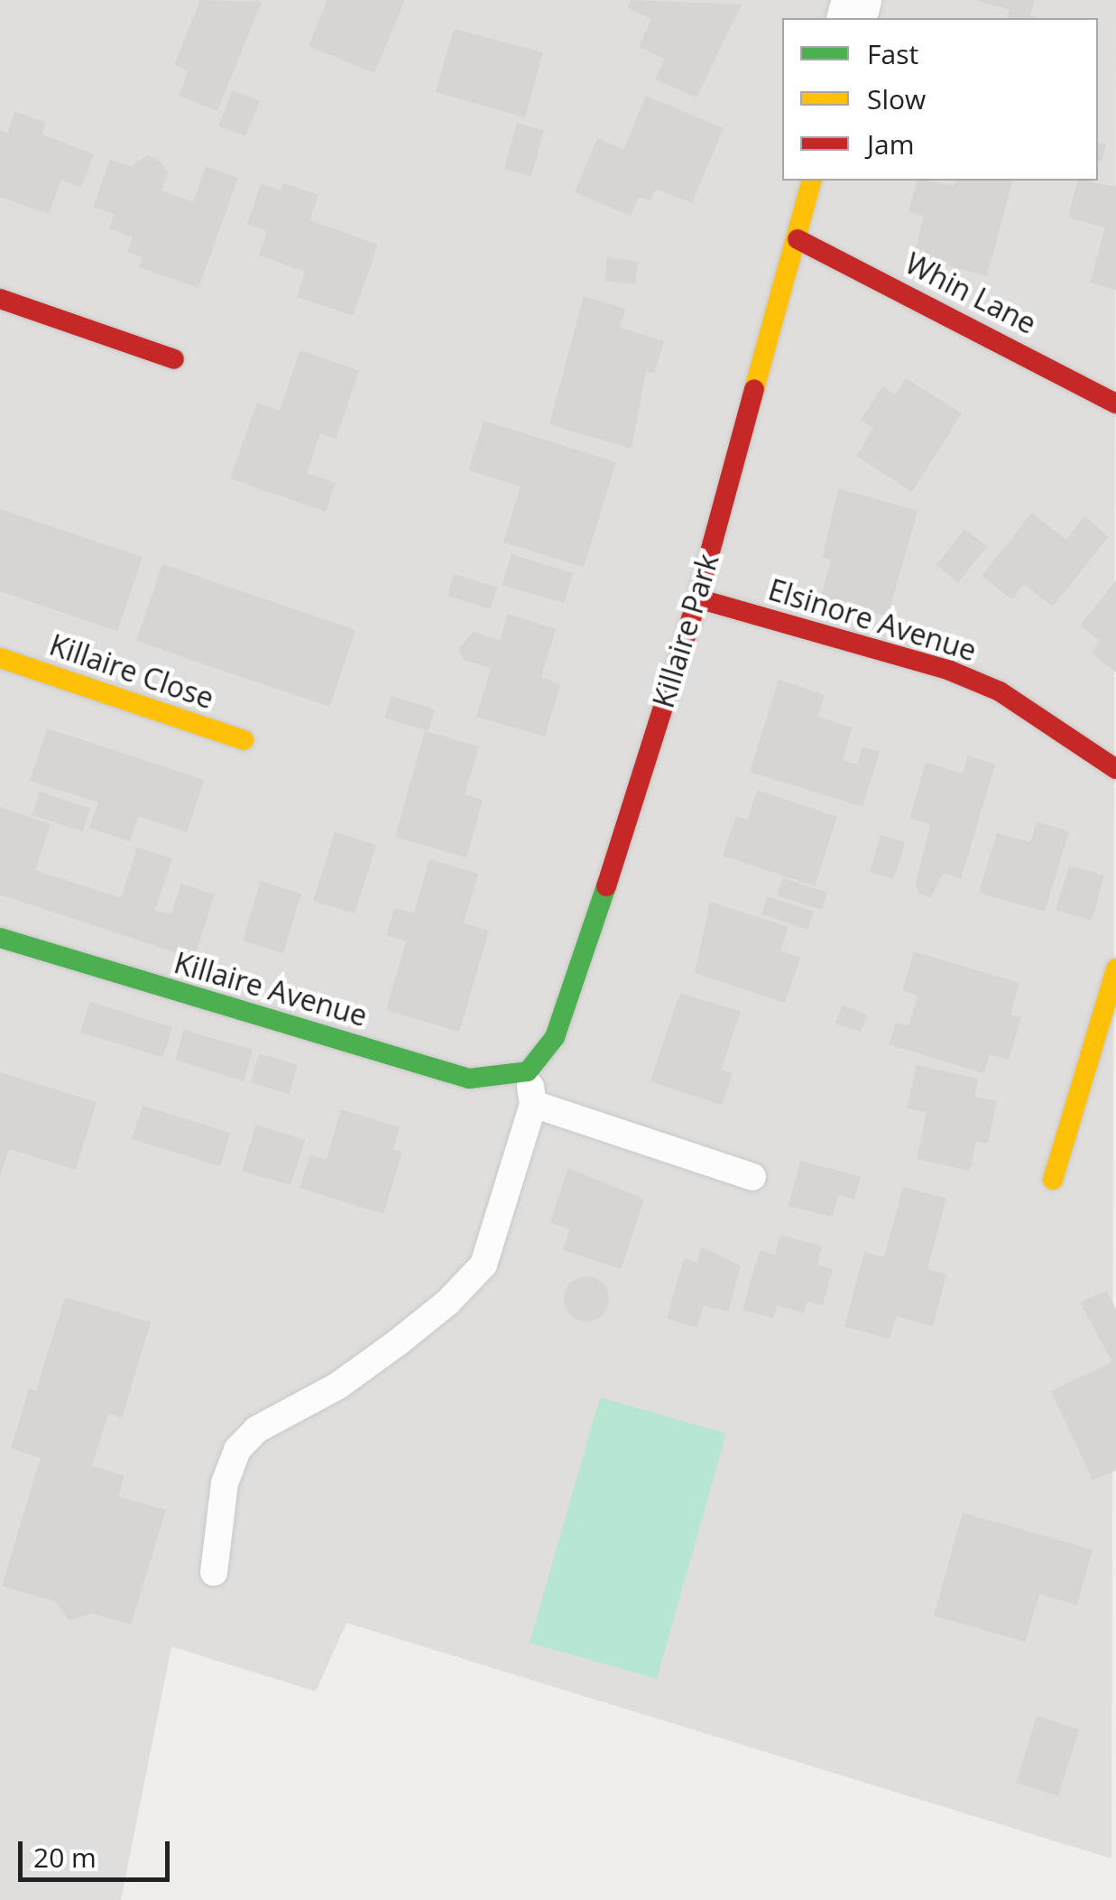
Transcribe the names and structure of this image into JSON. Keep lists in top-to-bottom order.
{
  "streets": {
    "street": [
      "Whin Lane",
      "Elsinore Avenue",
      "Killaire Park",
      "Killaire Close",
      "Killaire Avenue"
    ]
  },
  "crossings": [
    ["Whin Lane", "Killaire Park"],
    ["Elsinore Avenue", "Killaire Park"],
    ["Killaire Park", "Killaire Avenue"]
  ],
  "legend": ["Fast", "Slow", "Jam"],
  "scale_bar": "20 m"
}
